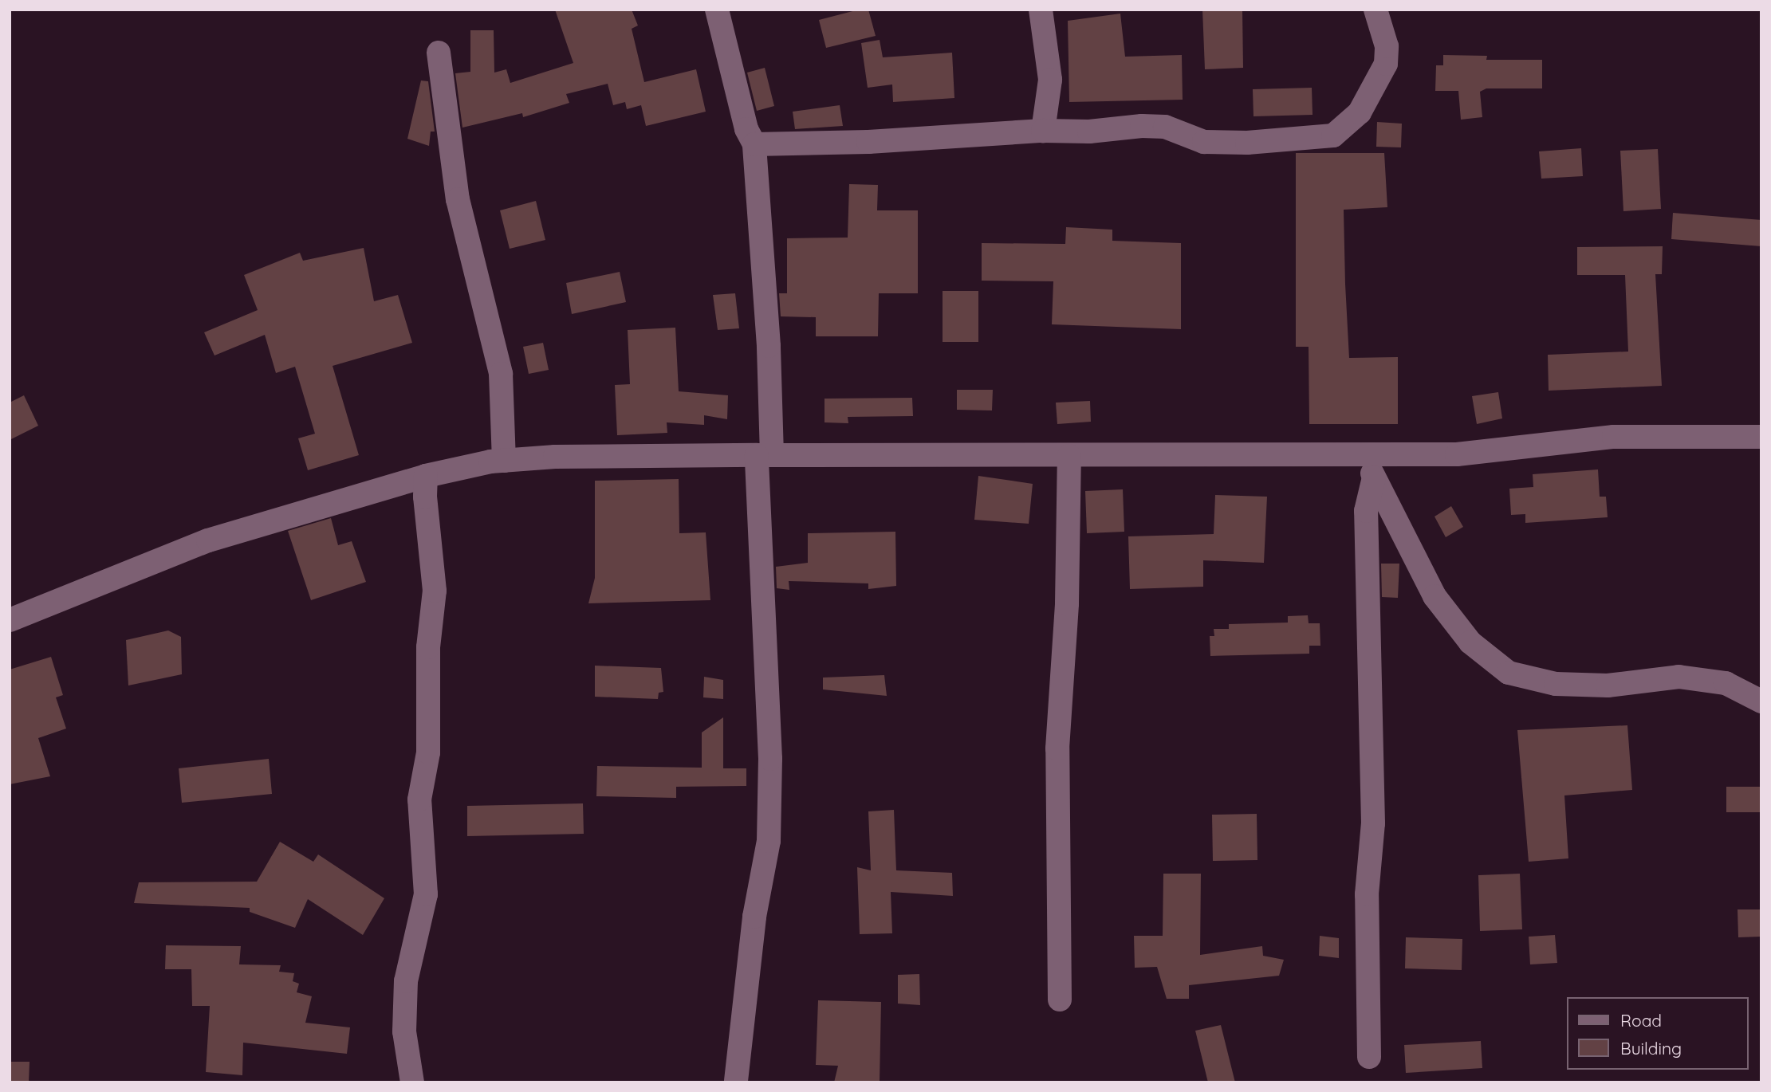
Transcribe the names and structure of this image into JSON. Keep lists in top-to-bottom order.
{
  "legend": ["Road", "Building"]
}
